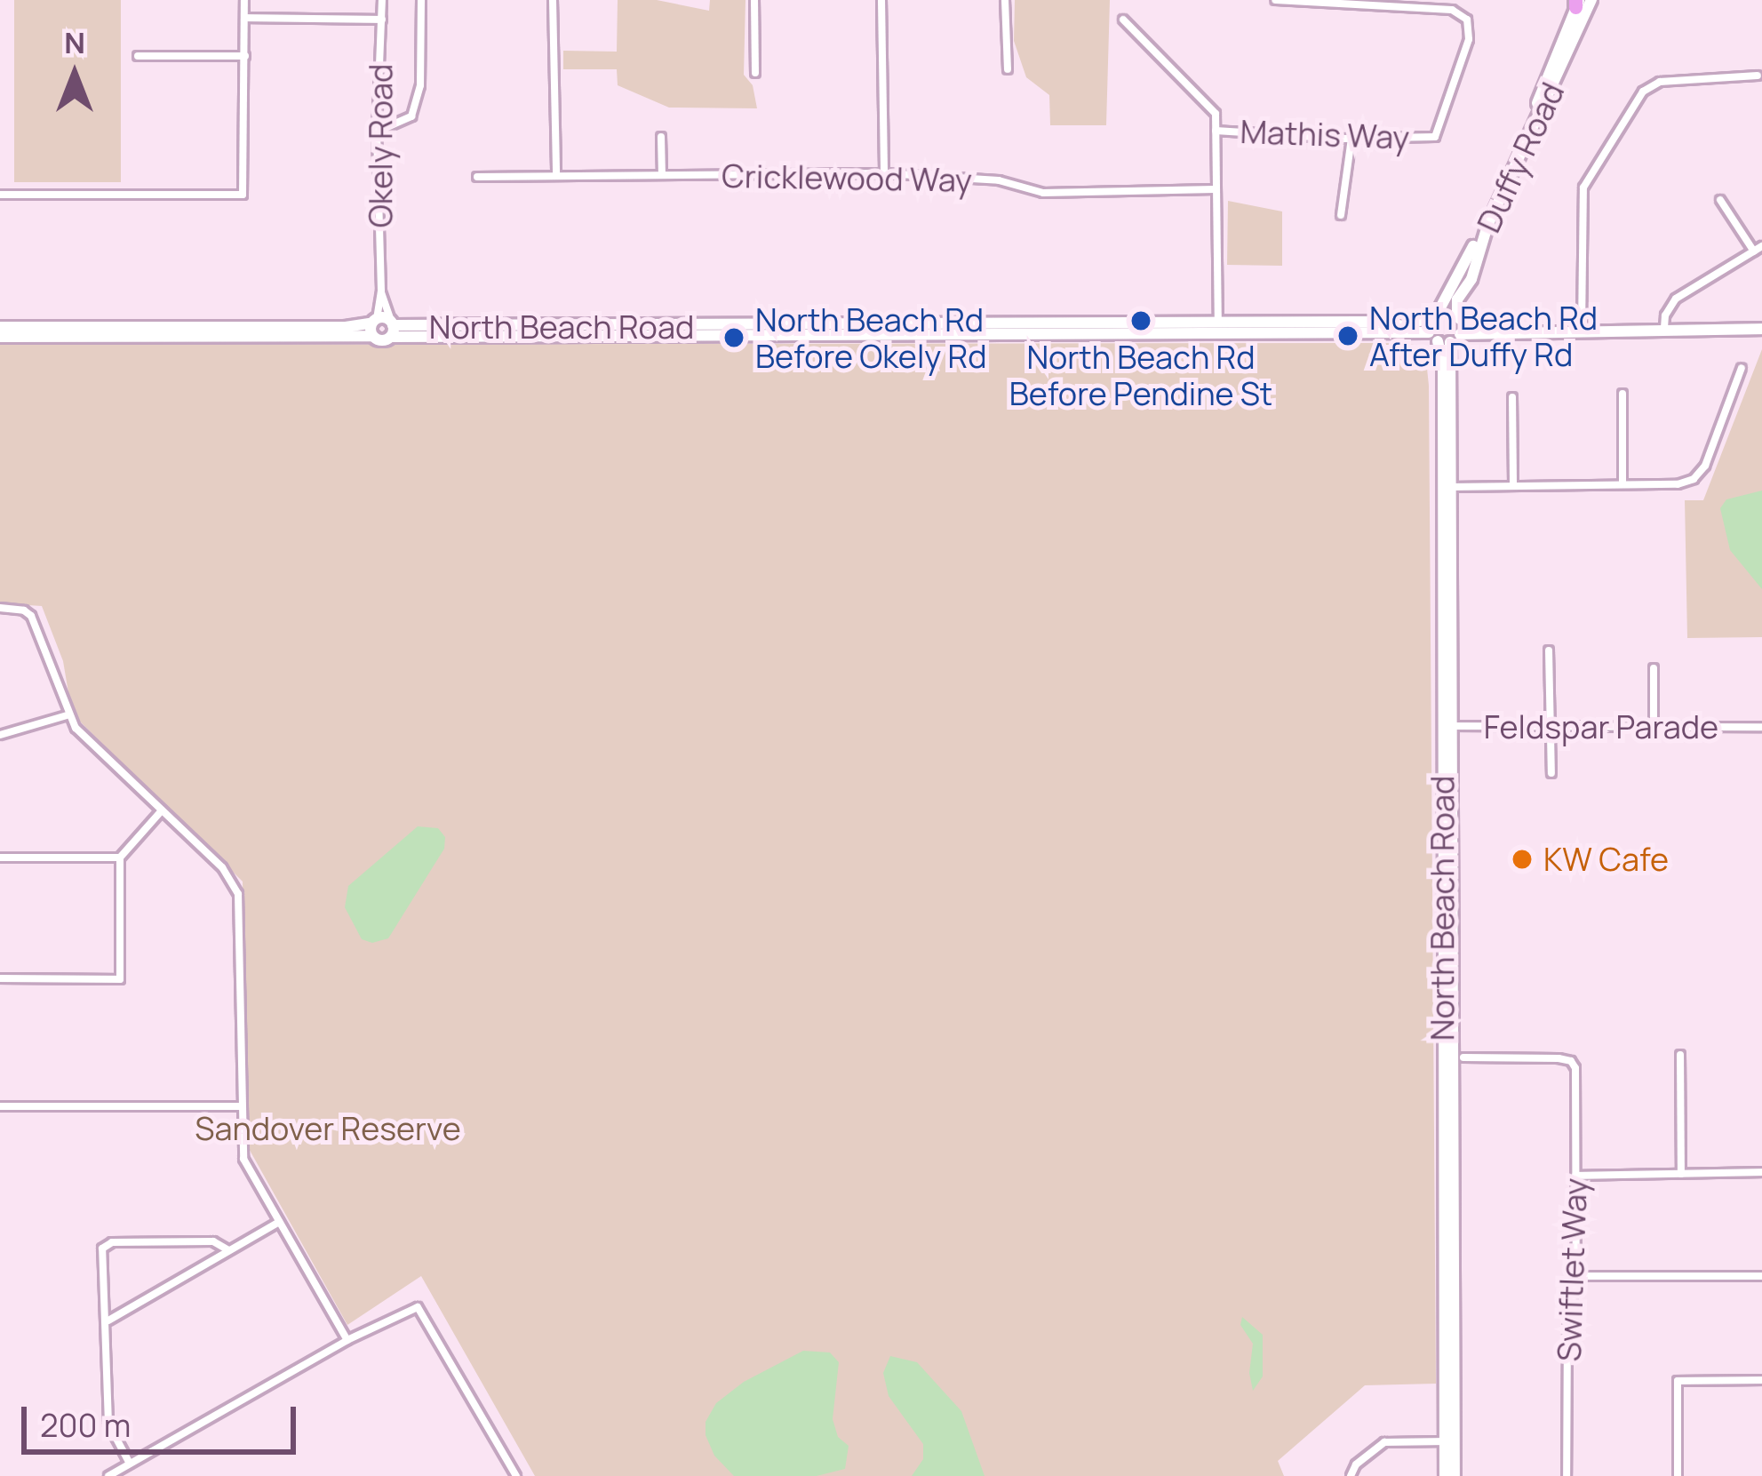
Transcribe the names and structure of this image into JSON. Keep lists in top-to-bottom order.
{
  "streets": {
    "main road": ["Duffy Road", "North Beach Road"],
    "street": [
      "Mathis Way",
      "Okely Road",
      "Cricklewood Way",
      "Feldspar Parade",
      "Swiftlet Way"
    ]
  },
  "crossings": [
    ["Okely Road", "North Beach Road"],
    ["Duffy Road", "North Beach Road"],
    ["North Beach Road", "Feldspar Parade"]
  ],
  "parks": ["Sandover Reserve"],
  "places": [
    "North Beach Rd Before Pendine St",
    "North Beach Rd After Duffy Rd",
    "North Beach Rd Before Okely Rd",
    "KW Cafe"
  ],
  "scale_bar": "200 m",
  "north": "top"
}
